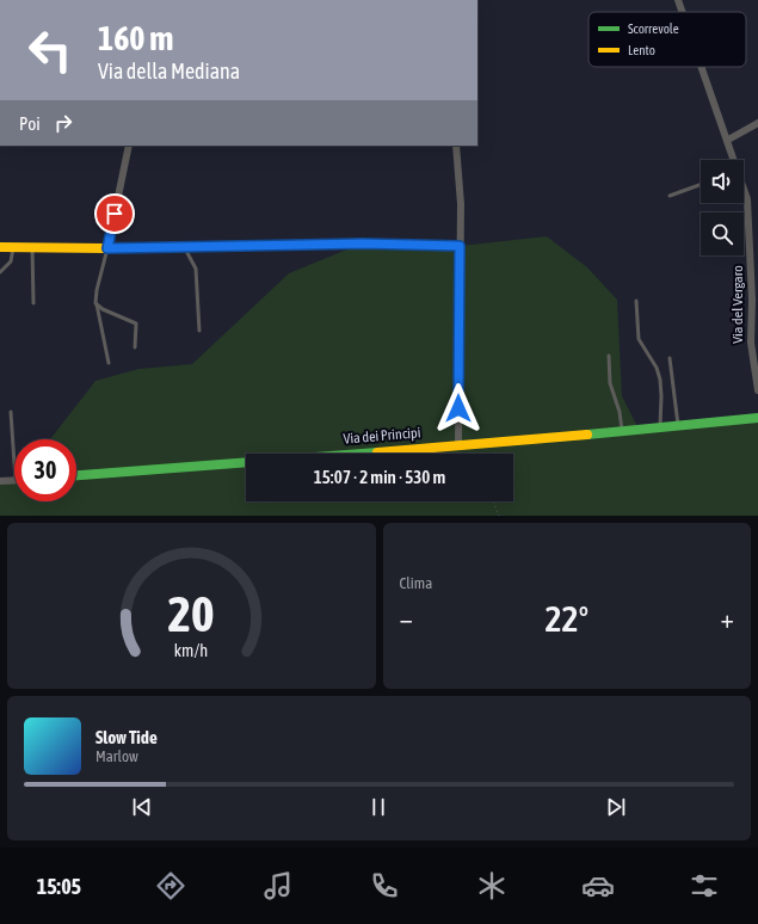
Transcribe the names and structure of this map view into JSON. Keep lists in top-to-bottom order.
{
  "streets": {
    "street": ["Via del Vergaro", "Via dei Principi"]
  },
  "legend": ["Scorrevole", "Lento"],
  "page": {
    "turn": ["160 m", "Via della Mediana"],
    "then": "Poi",
    "limit": "30",
    "trip": "15:07 · 2 min · 530 m",
    "tile": "Clima",
    "heat": ["−", "22°", "+"],
    "song": ["Slow Tide", "Marlow"],
    "tabs": "15:05",
    "gauge": ["20", "km/h"]
  }
}
